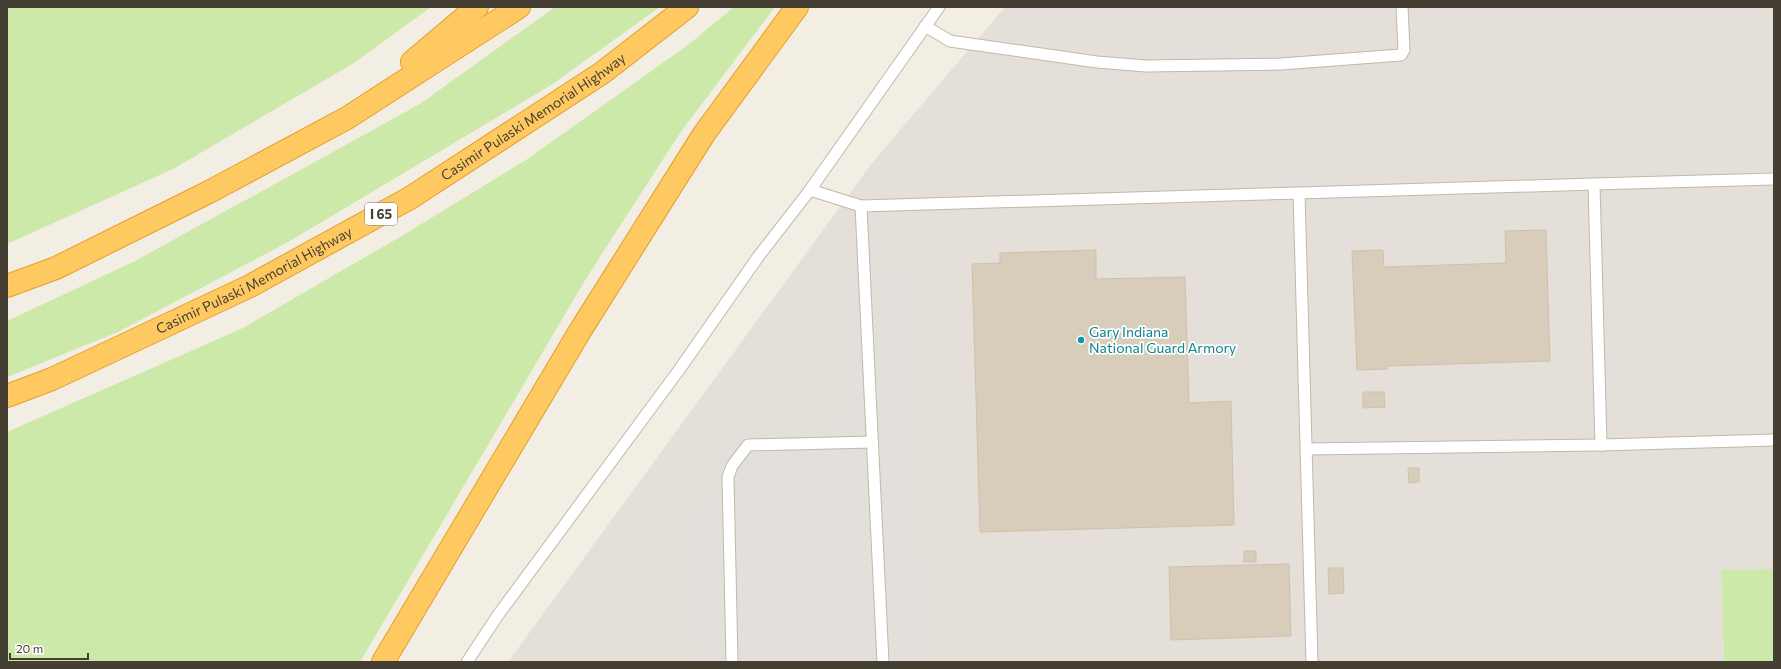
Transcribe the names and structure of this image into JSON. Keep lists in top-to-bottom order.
{
  "streets": {
    "highway": ["Casimir Pulaski Memorial Highway", "I 65"]
  },
  "places": ["Gary Indiana National Guard Armory"],
  "scale_bar": "20 m"
}
